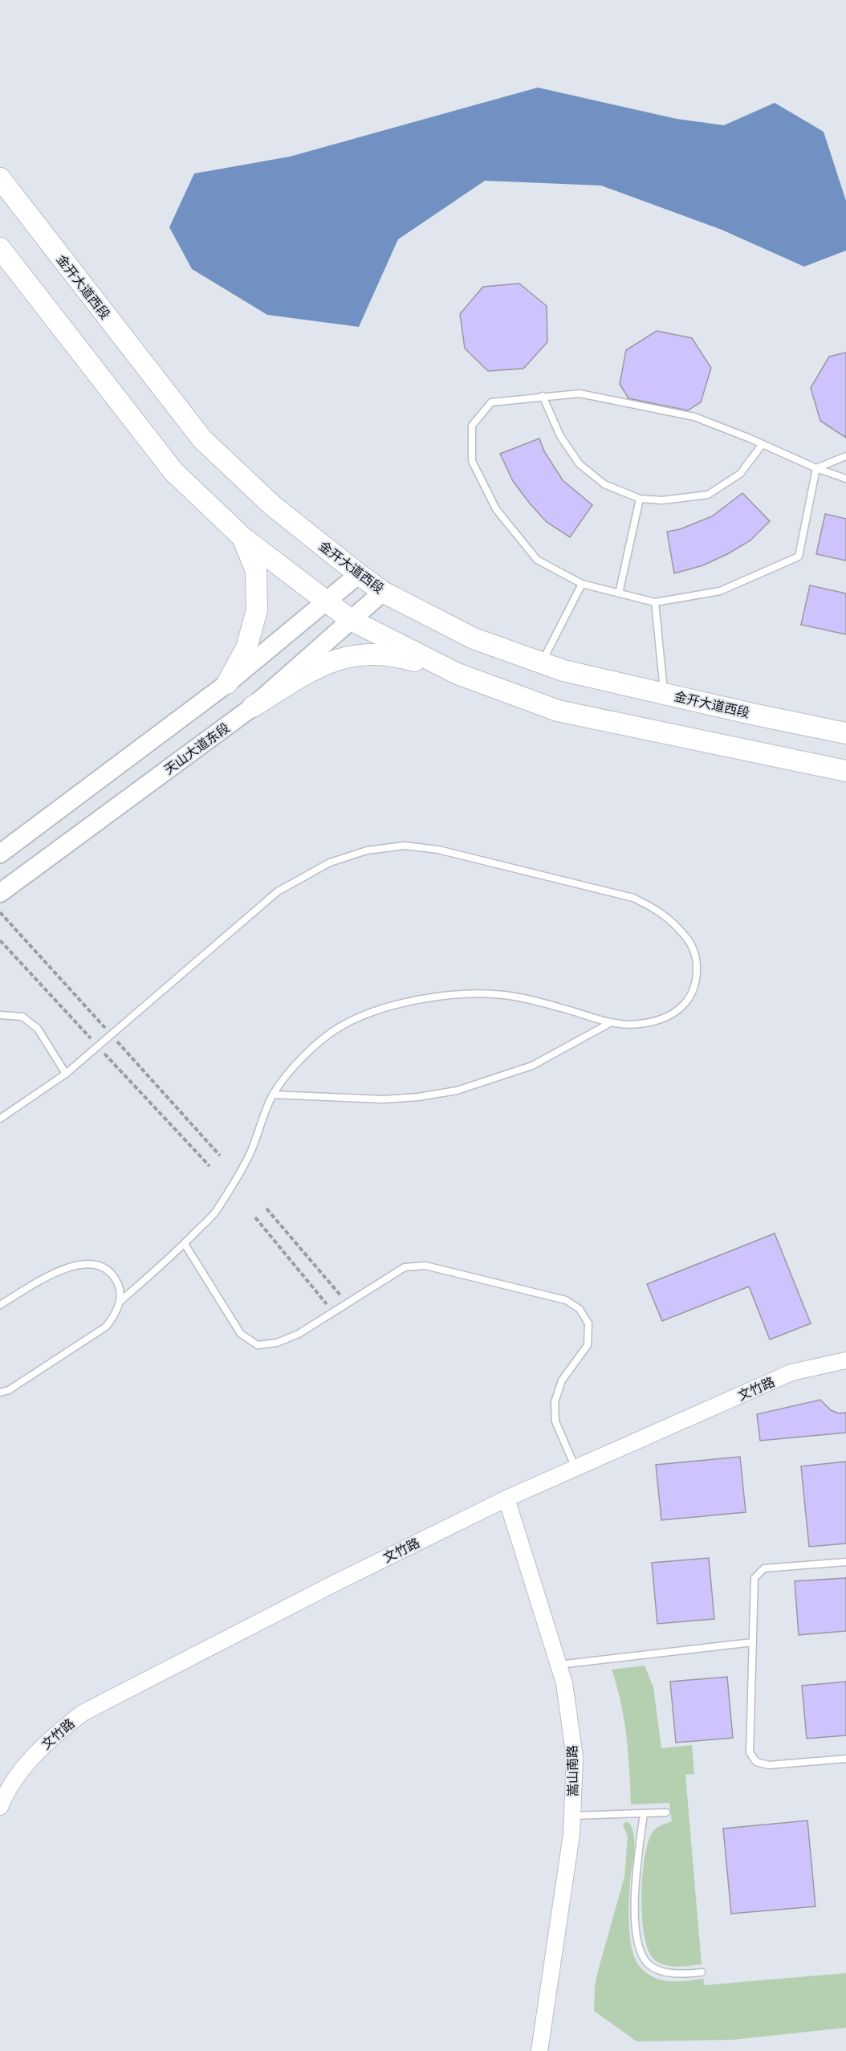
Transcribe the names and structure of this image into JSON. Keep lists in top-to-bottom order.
{
  "streets": {
    "main road": ["金开大道西段", "天山大道东段"],
    "street": ["文竹路", "嵩山南路"]
  },
  "crossings": [
    ["金开大道西段", "天山大道东段"],
    ["文竹路", "嵩山南路"]
  ]
}
